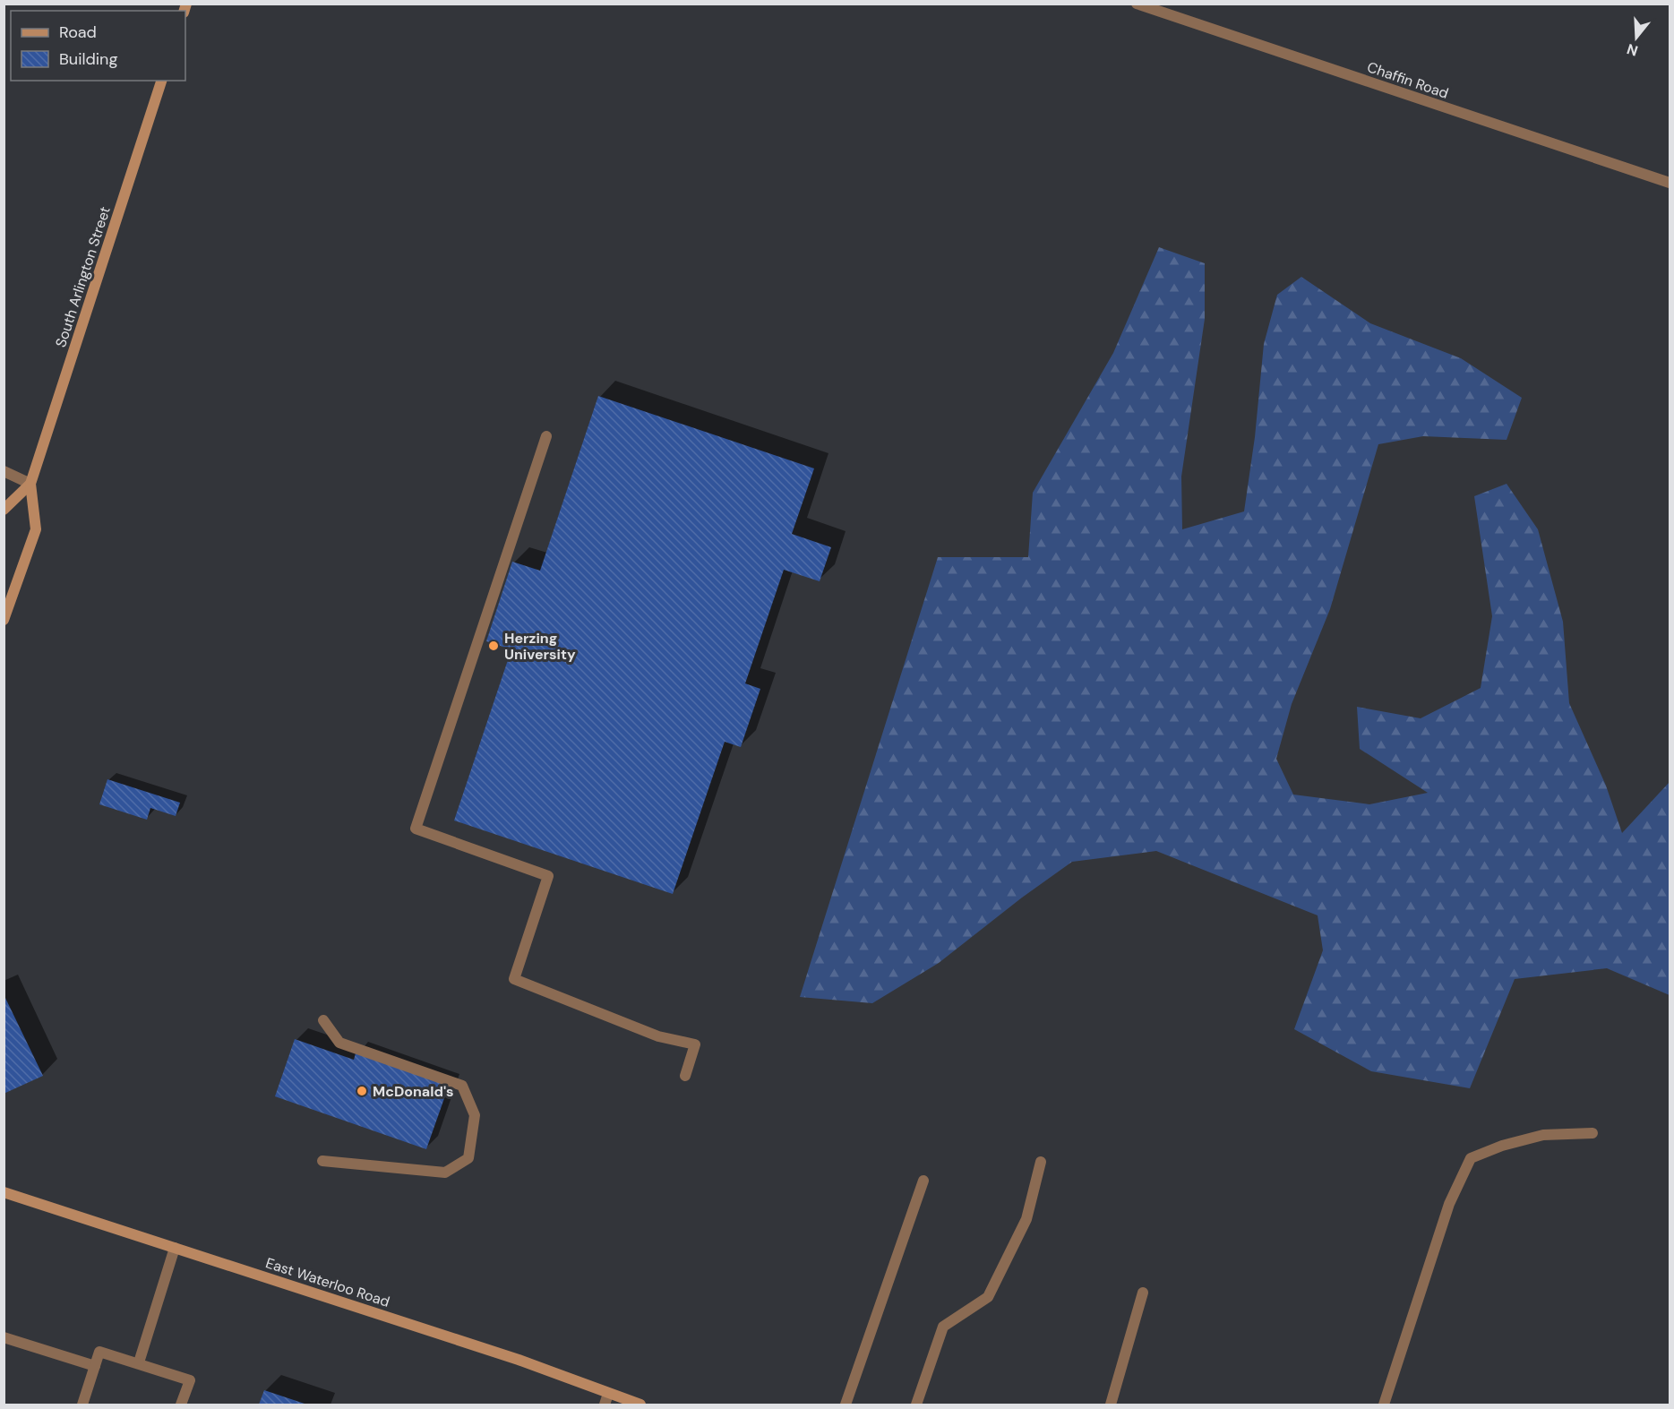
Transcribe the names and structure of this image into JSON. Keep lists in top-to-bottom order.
{
  "streets": {
    "main road": ["South Arlington Street", "East Waterloo Road"],
    "street": ["Chaffin Road"]
  },
  "places": ["Herzing University", "McDonald's"],
  "legend": ["Road", "Building"],
  "north": "bottom"
}
